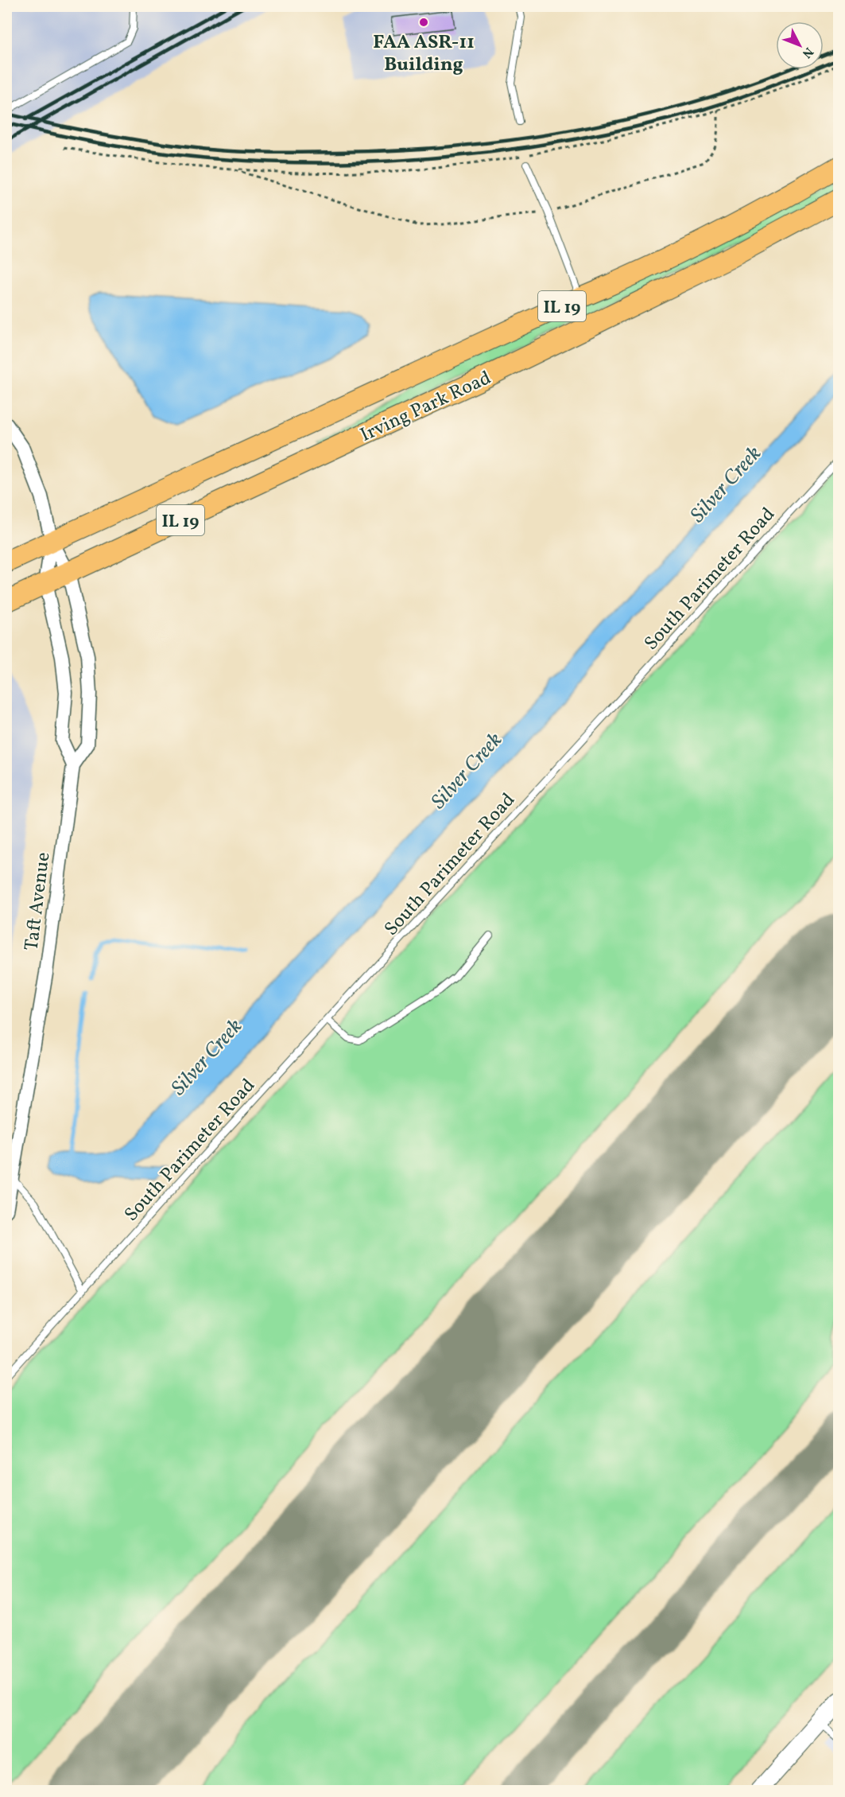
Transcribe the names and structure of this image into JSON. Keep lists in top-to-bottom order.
{
  "streets": {
    "main road": ["IL 19", "Irving Park Road"],
    "street": ["Taft Avenue"],
    "lane": ["South Parimeter Road"]
  },
  "crossings": [
    ["Irving Park Road", "Taft Avenue"]
  ],
  "water": ["Silver Creek"],
  "places": ["FAA ASR-11 Building"],
  "north": "bottom right"
}
